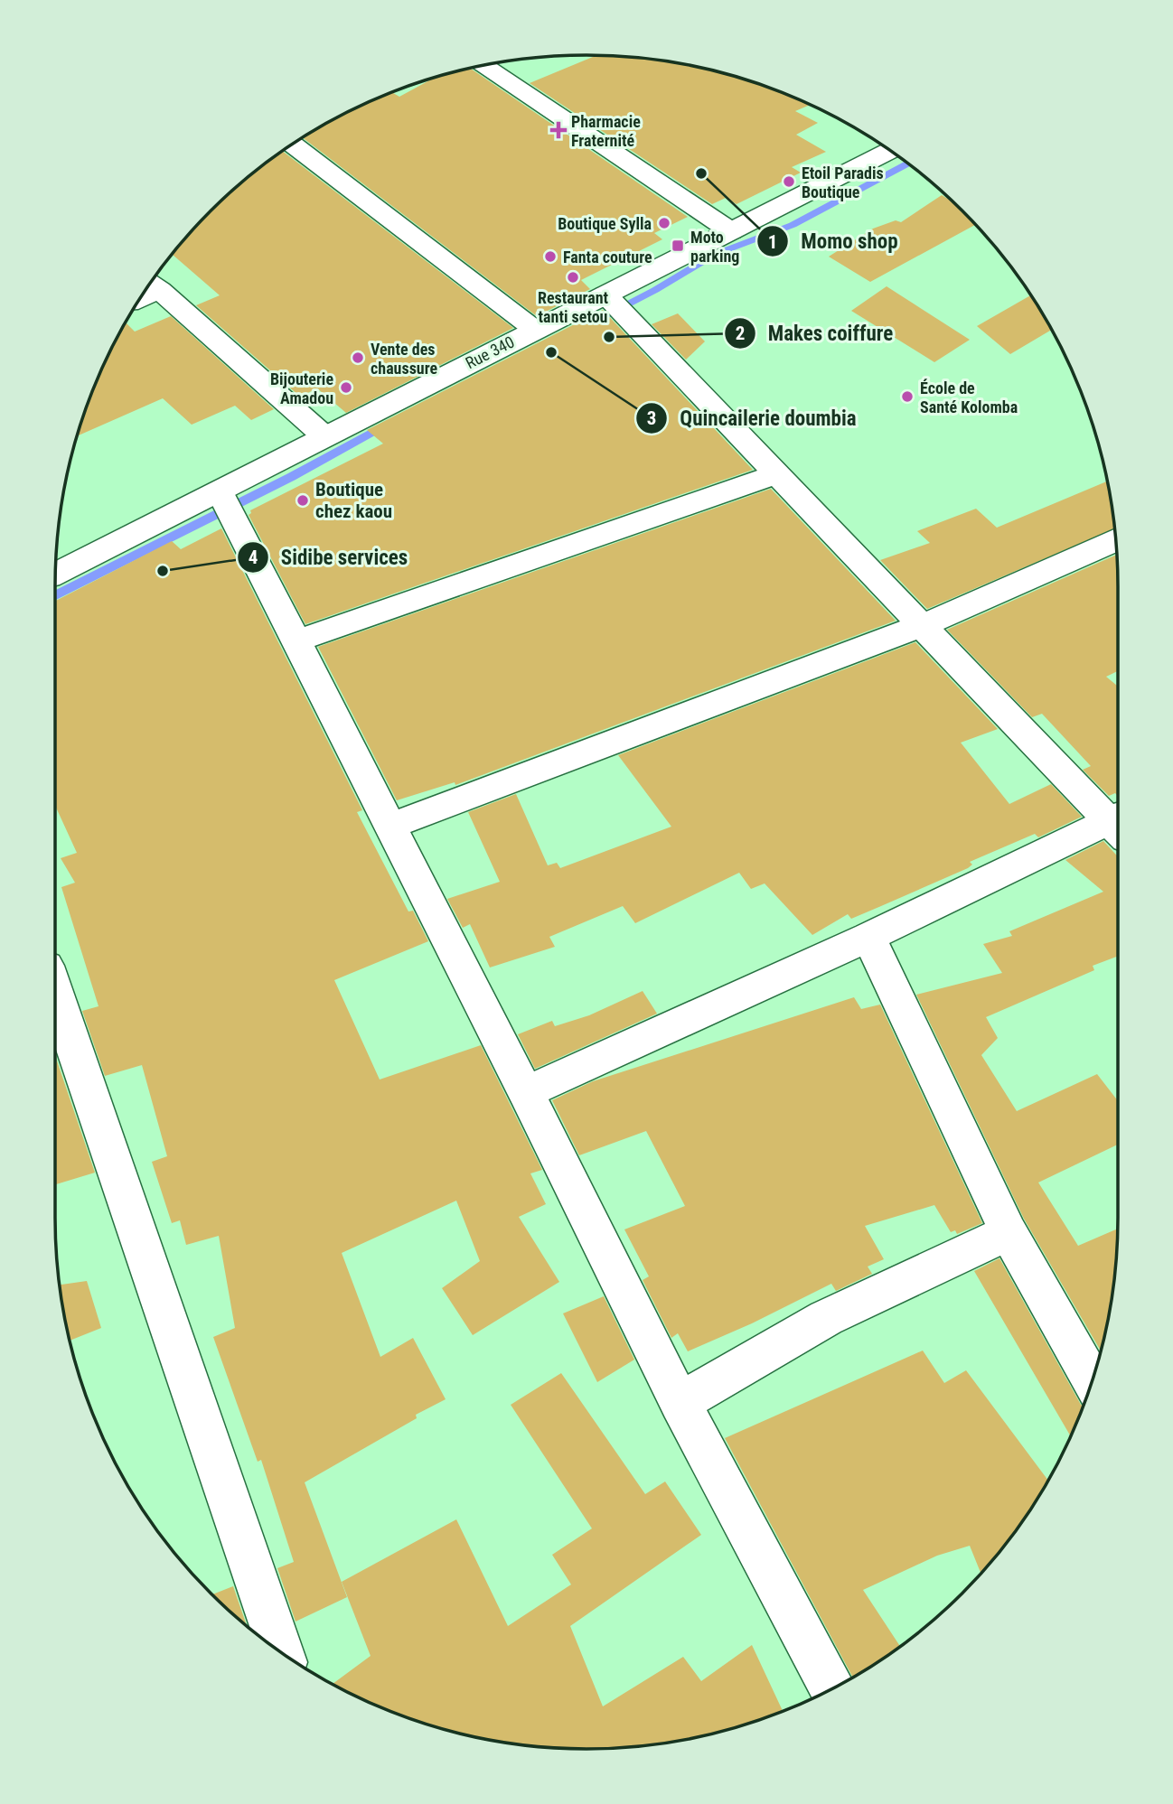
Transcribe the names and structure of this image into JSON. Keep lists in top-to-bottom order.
{
  "streets": {
    "street": ["Rue 340"]
  },
  "places": {
    "health": ["Pharmacie Fraternité"],
    "other": [
      "Momo shop",
      "Etoil Paradis Boutique",
      "Boutique Sylla",
      "Fanta couture",
      "Restaurant tanti setou",
      "Makes coiffure",
      "Quincailerie doumbia",
      "Vente des chaussure",
      "Bijouterie Amadou",
      "École de Santé Kolomba",
      "Boutique chez kaou",
      "Sidibe services"
    ],
    "transit": ["Moto parking"]
  }
}
